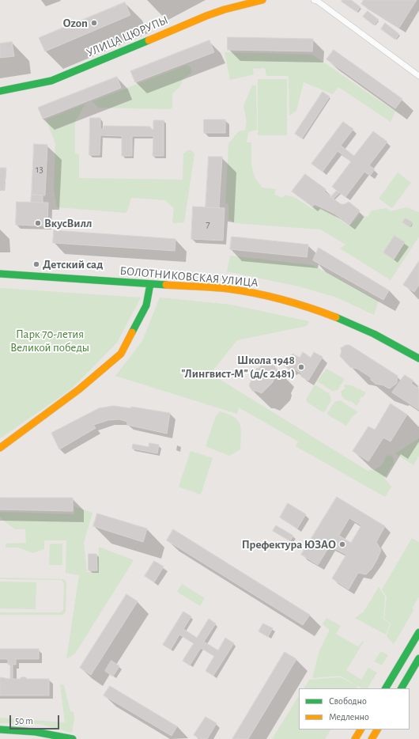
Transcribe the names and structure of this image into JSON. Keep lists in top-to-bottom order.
{
  "streets": {
    "street": ["УЛИЦА ЦЮРУПЫ", "БОЛОТНИКОВСКАЯ УЛИЦА"]
  },
  "parks": ["Парк 70-летия Великой победы"],
  "places": [
    "Ozon",
    "ВкусВилл",
    "Детский сад",
    "Школа 1948 \"Лингвист-М\" (д/с 2481)",
    "Префектура ЮЗАО"
  ],
  "house_numbers": ["13", "7"],
  "legend": ["Свободно", "Медленно"],
  "scale_bar": "50 m"
}
